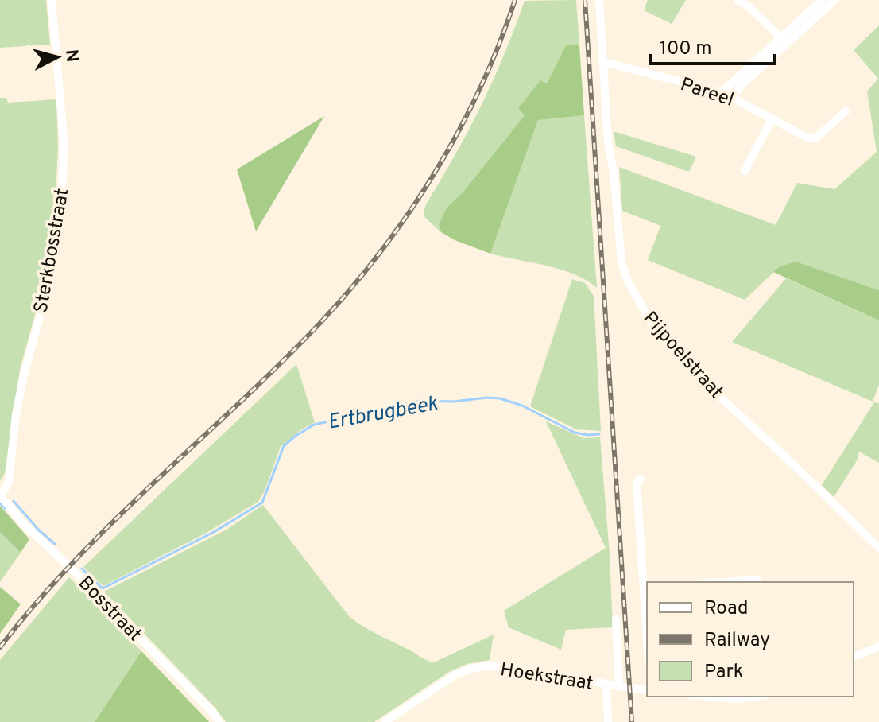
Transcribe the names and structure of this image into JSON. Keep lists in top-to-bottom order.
{
  "streets": {
    "street": [
      "Pareel",
      "Sterkbosstraat",
      "Pijpoelstraat",
      "Bosstraat",
      "Hoekstraat"
    ]
  },
  "crossings": [
    ["Pareel", "Pijpoelstraat"],
    ["Sterkbosstraat", "Bosstraat"]
  ],
  "water": ["Ertbrugbeek"],
  "legend": ["Road", "Railway", "Park"],
  "scale_bar": "100 m",
  "north": "right"
}
